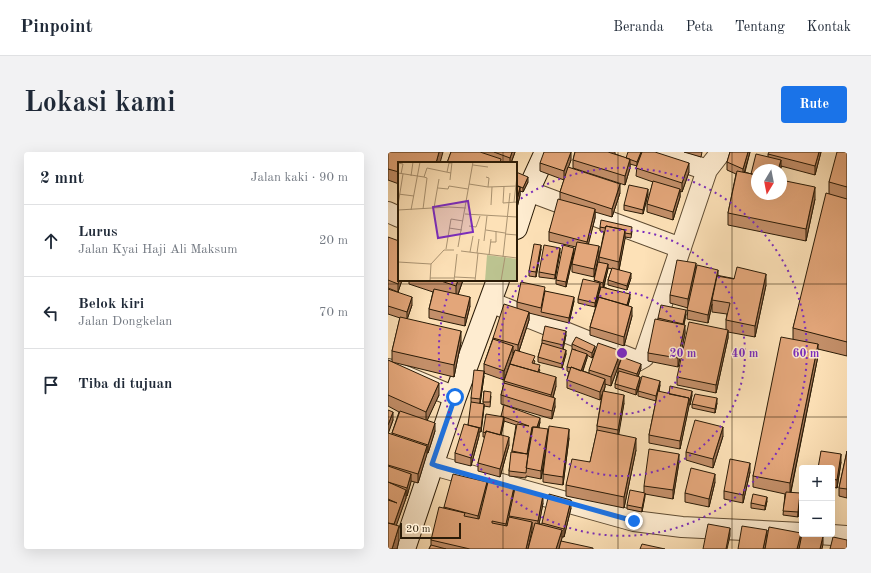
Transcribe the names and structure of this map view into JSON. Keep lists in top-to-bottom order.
{
  "scale_bar": "20 m",
  "north": "bottom",
  "page": {
    "header": "Pinpoint",
    "nav": [
      "Beranda",
      "Peta",
      "Tentang",
      "Kontak"
    ],
    "buttons": "Rute",
    "title": "Lokasi kami",
    "heading": ["2 mnt", "Jalan kaki · 90 m"],
    "list": [
      ["Lurus", "Jalan Kyai Haji Ali Maksum", "20 m"],
      ["Belok kiri", "Jalan Dongkelan", "70 m"],
      "Tiba di tujuan"
    ],
    "map_buttons": ["+", "−"],
    "scale": "20 m"
  },
  "rings": ["20 m", "40 m", "60 m"]
}
